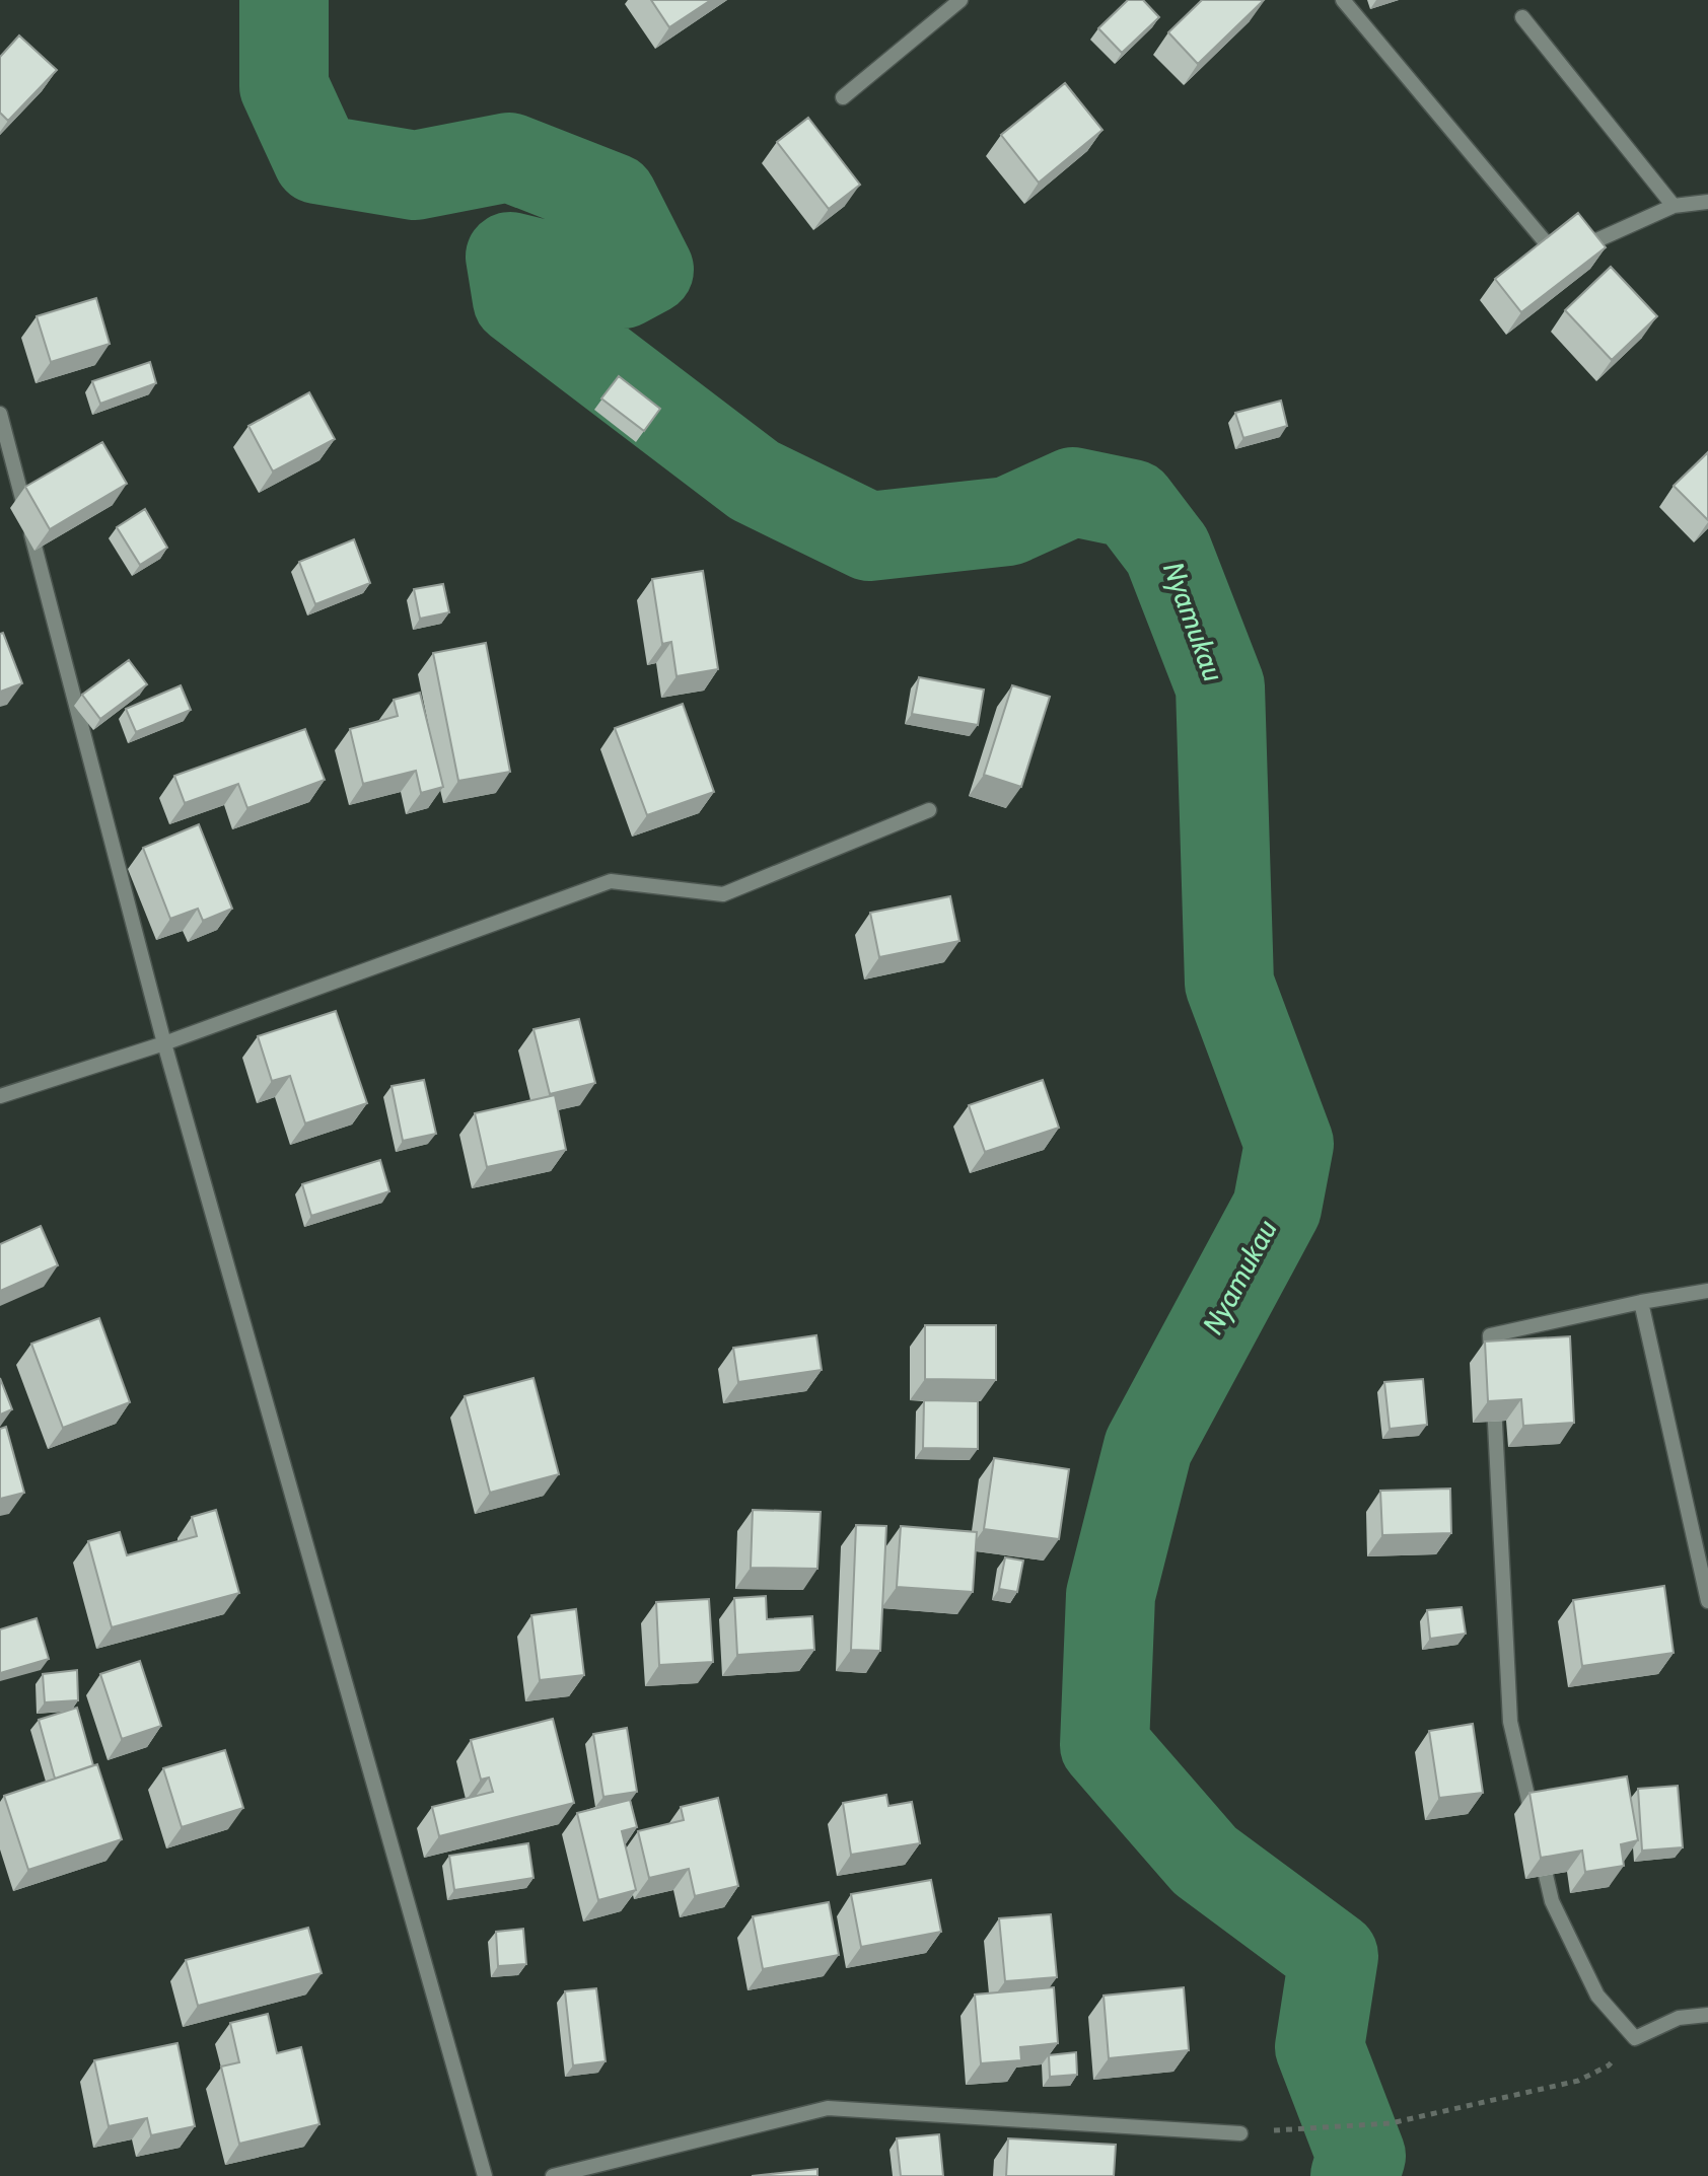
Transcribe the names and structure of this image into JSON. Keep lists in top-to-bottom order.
{
  "water": ["Nyamukau"]
}
